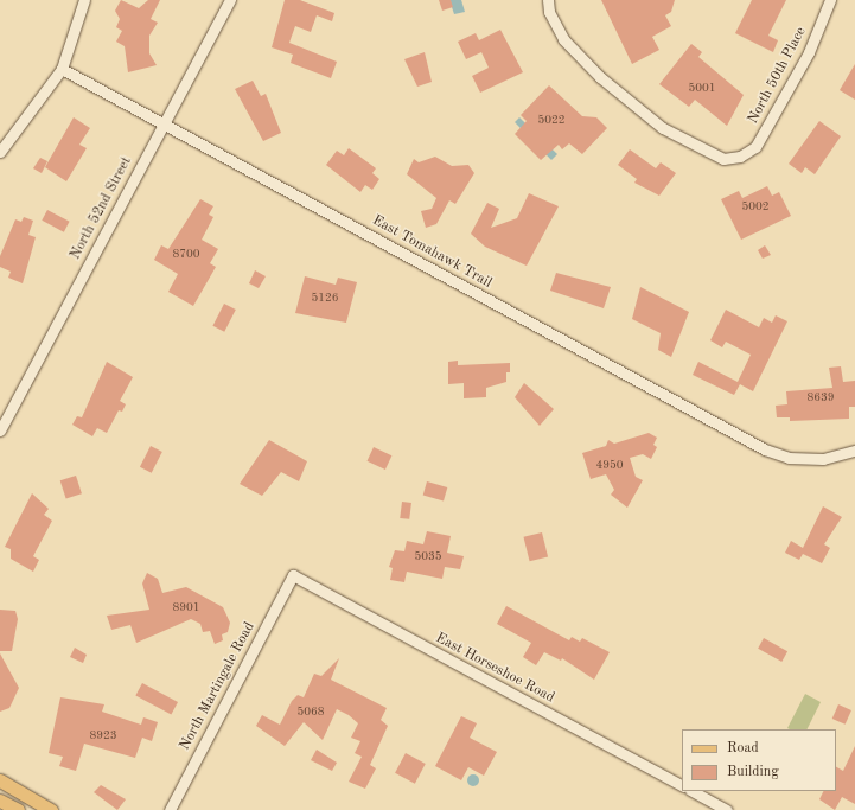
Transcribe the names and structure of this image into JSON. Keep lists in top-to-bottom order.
{
  "streets": {
    "street": [
      "North 50th Place",
      "North 52nd Street",
      "East Tomahawk Trail",
      "East Horseshoe Road",
      "North Martingale Road"
    ]
  },
  "crossings": [
    ["North 52nd Street", "East Tomahawk Trail"],
    ["East Horseshoe Road", "North Martingale Road"]
  ],
  "house_numbers": [
    "5001",
    "5022",
    "5002",
    "8700",
    "5126",
    "8639",
    "4950",
    "5035",
    "8901",
    "5068",
    "8923"
  ],
  "legend": ["Road", "Building"]
}
